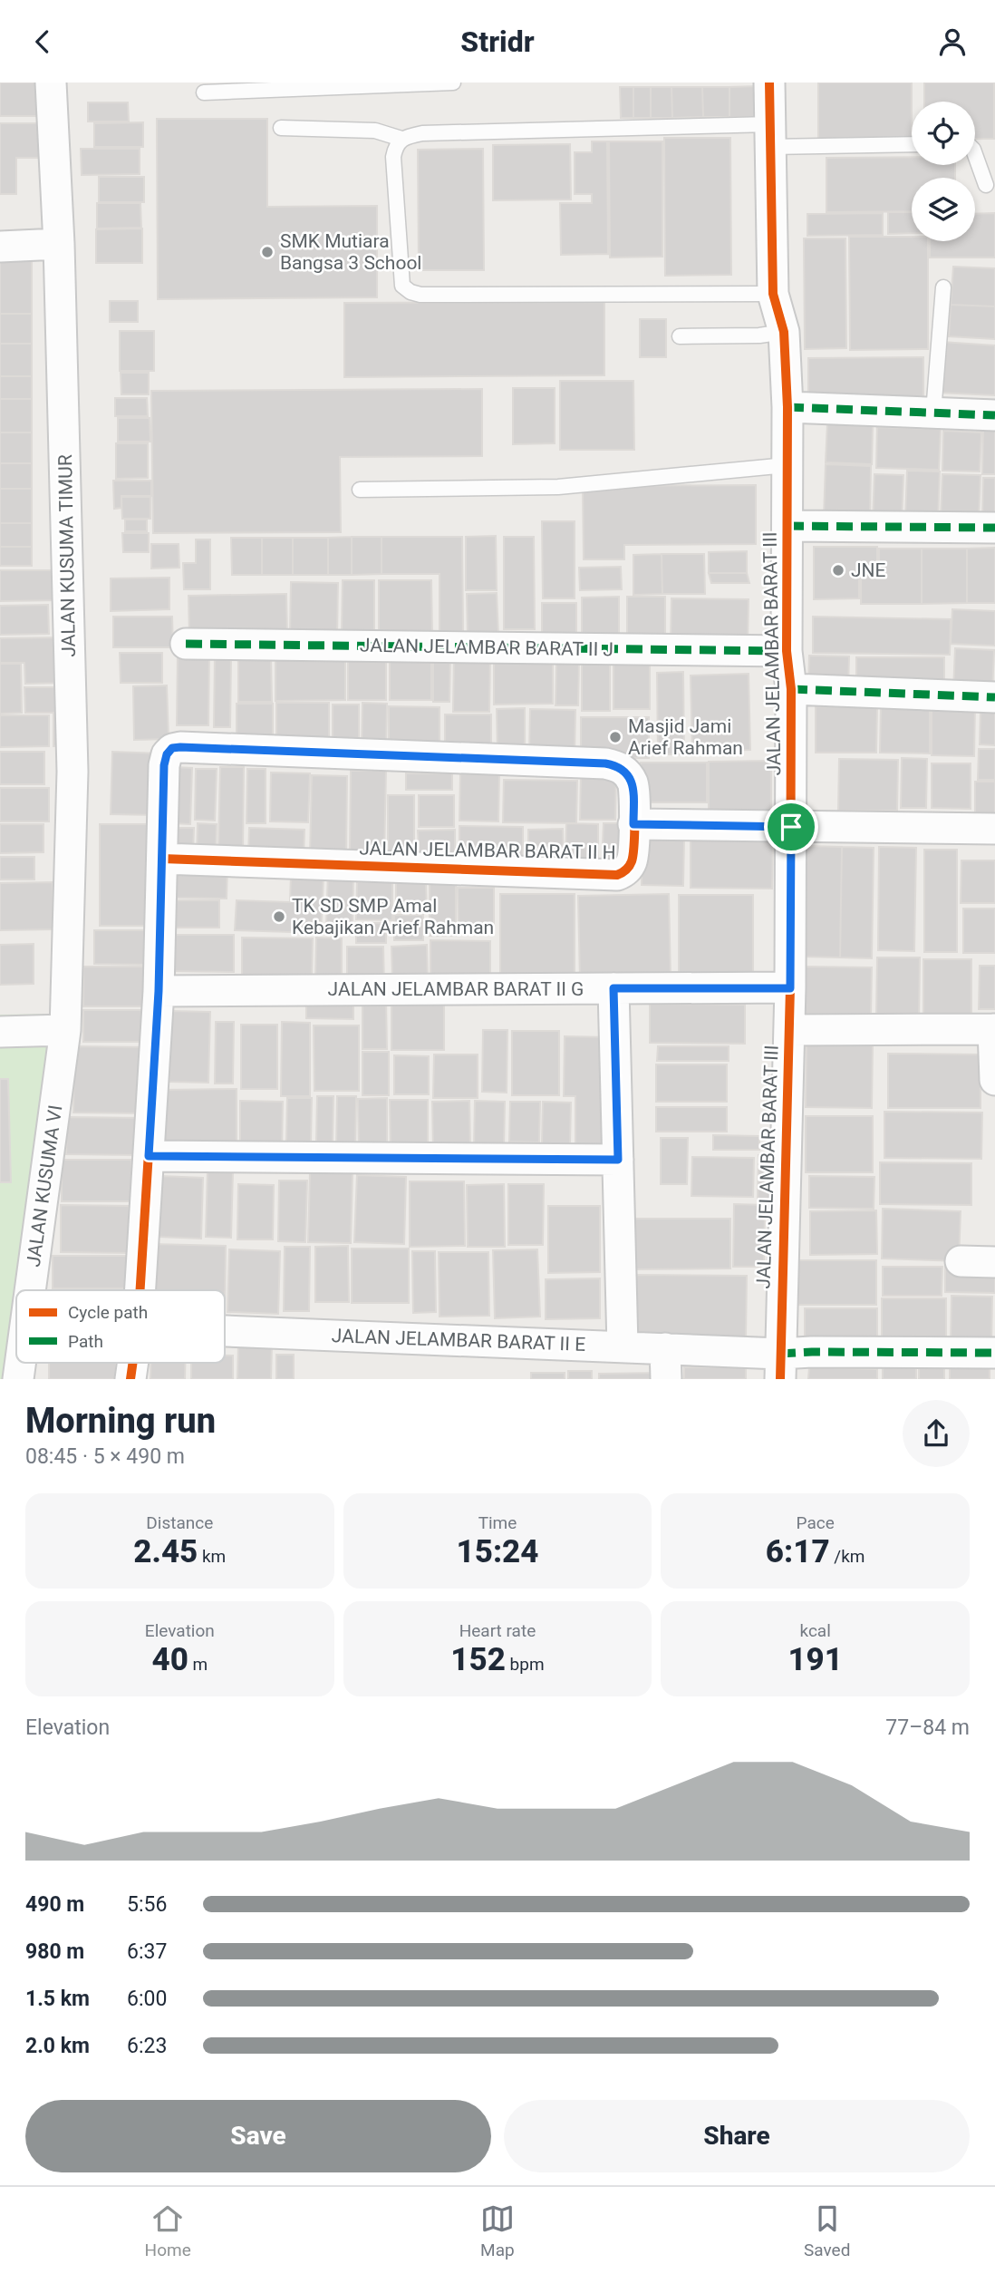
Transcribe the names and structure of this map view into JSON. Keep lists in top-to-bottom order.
{
  "streets": {
    "street": [
      "JALAN KUSUMA TIMUR",
      "JALAN JELAMBAR BARAT II J",
      "JALAN JELAMBAR BARAT III",
      "JALAN JELAMBAR BARAT II H",
      "JALAN JELAMBAR BARAT II G",
      "JALAN KUSUMA VI",
      "JALAN JELAMBAR BARAT II E"
    ]
  },
  "crossings": [
    ["JALAN KUSUMA TIMUR", "JALAN KUSUMA VI"],
    ["JALAN JELAMBAR BARAT II J", "JALAN JELAMBAR BARAT III"],
    ["JALAN JELAMBAR BARAT III", "JALAN JELAMBAR BARAT II G"],
    ["JALAN JELAMBAR BARAT III", "JALAN JELAMBAR BARAT II E"]
  ],
  "places": [
    "SMK Mutiara Bangsa 3 School",
    "JNE",
    "Masjid Jami Arief Rahman",
    "TK SD SMP Amal Kebajikan Arief Rahman"
  ],
  "legend": ["Cycle path", "Path"],
  "page": {
    "header": "Stridr",
    "heading": ["Morning run", "08:45 · 5 × 490 m"],
    "stats": [
      ["Distance", "2.45 km"],
      ["Time", "15:24"],
      ["Pace", "6:17 /km"],
      ["Elevation", "40 m"],
      ["Heart rate", "152 bpm"],
      ["kcal", "191"]
    ],
    "chart": ["Elevation", "77–84 m"],
    "list": [
      {
        "name": "490 m",
        "note": "5:56"
      },
      {
        "name": "980 m",
        "note": "6:37"
      },
      {
        "name": "1.5 km",
        "note": "6:00"
      },
      {
        "name": "2.0 km",
        "note": "6:23"
      }
    ],
    "buttons": ["Save", "Share"],
    "tabs": ["Home", "Map", "Saved"]
  }
}
